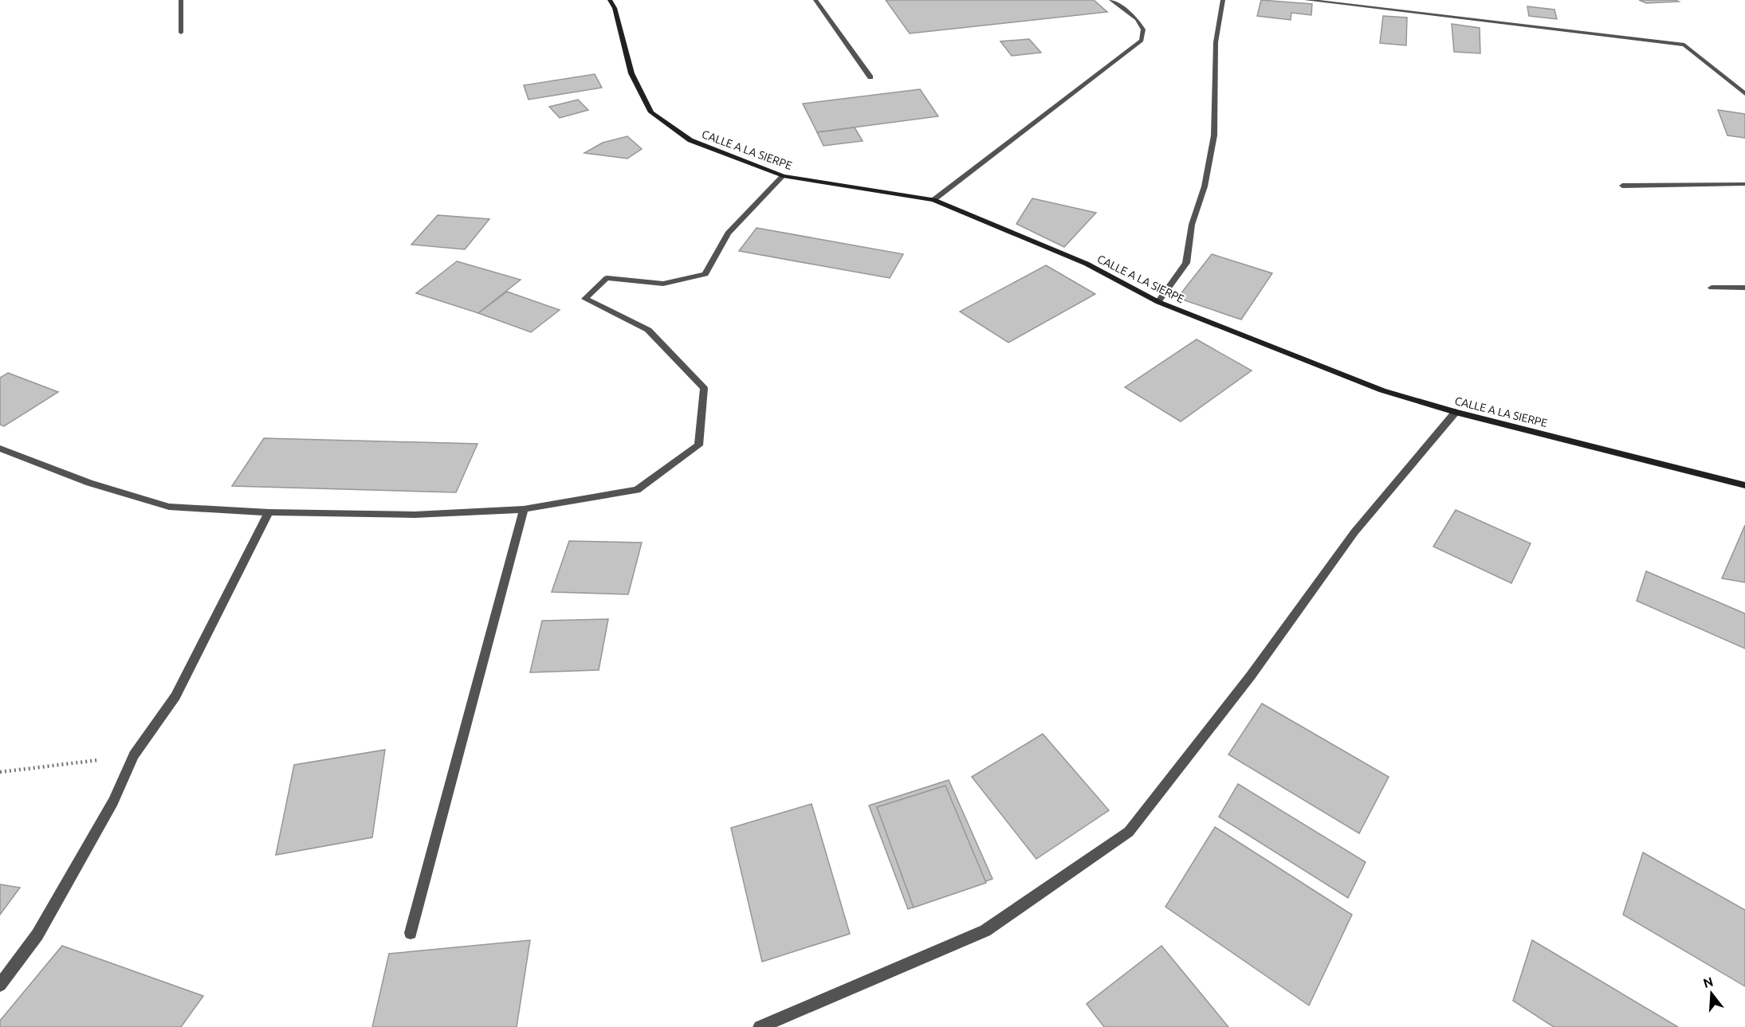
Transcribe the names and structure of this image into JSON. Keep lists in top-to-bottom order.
{
  "streets": {
    "street": ["CALLE A LA SIERPE"]
  },
  "north": "top"
}
